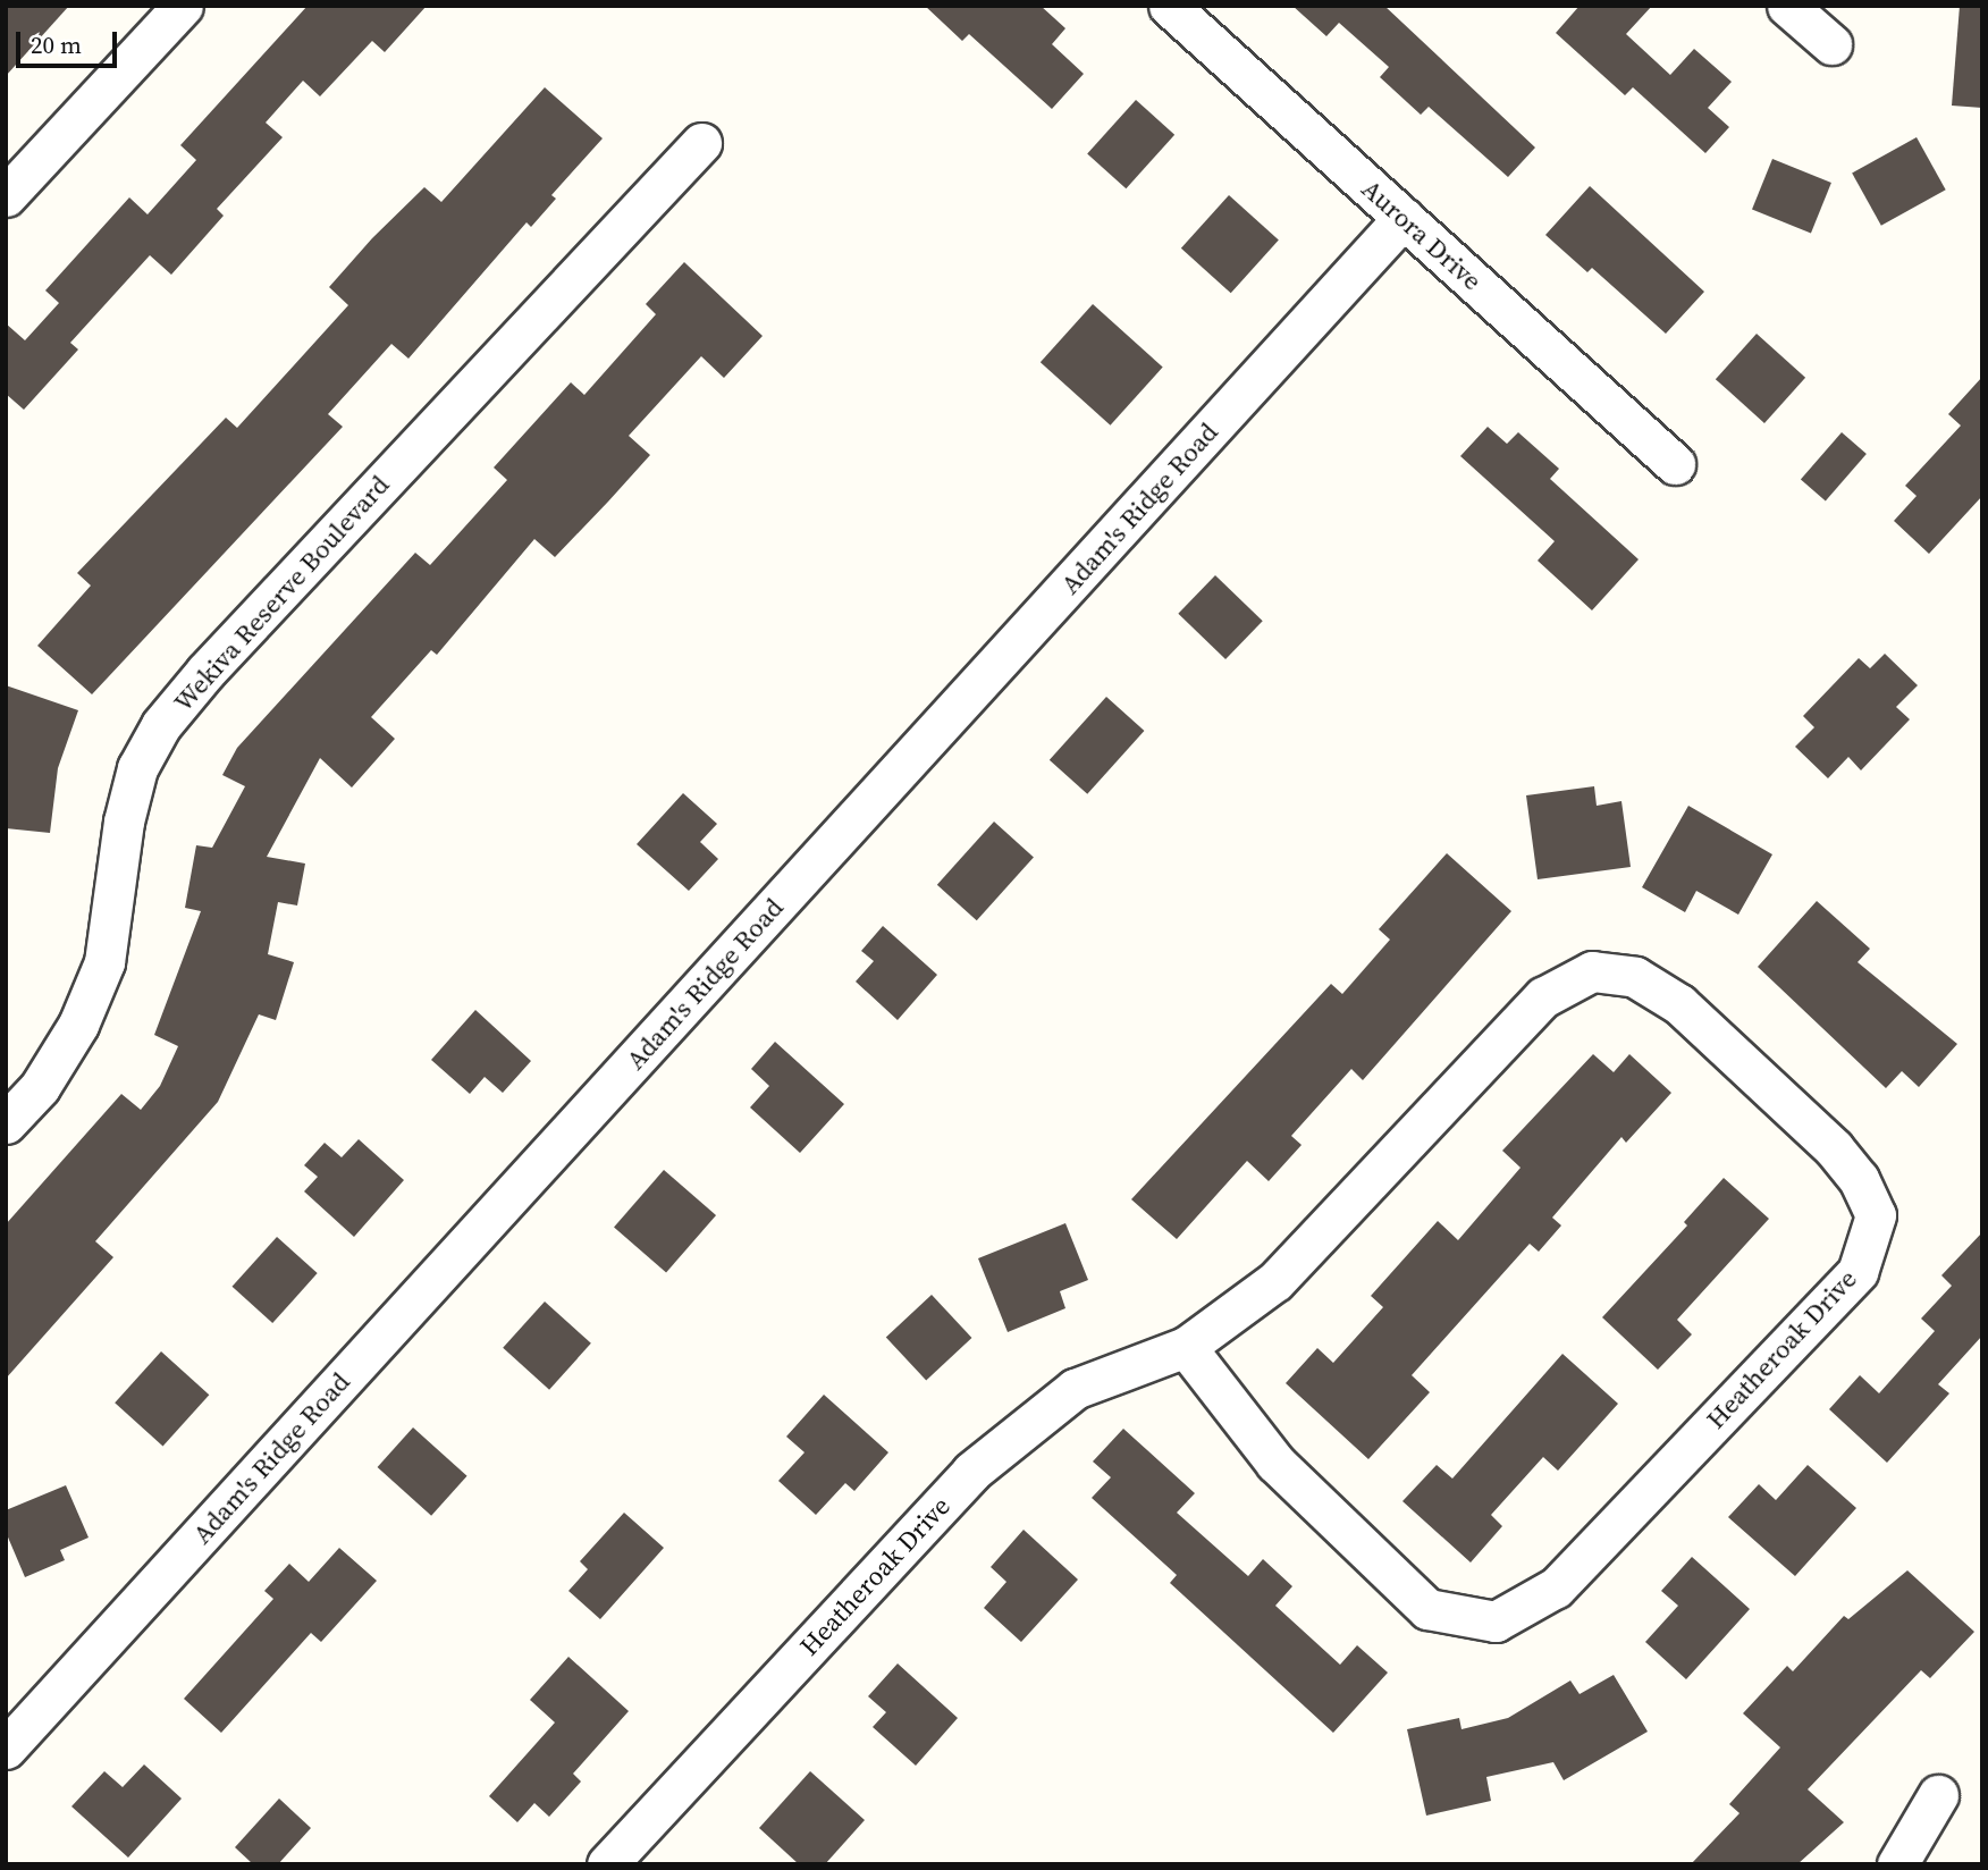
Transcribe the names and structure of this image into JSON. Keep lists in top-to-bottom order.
{
  "streets": {
    "street": [
      "Aurora Drive",
      "Adam's Ridge Road",
      "Wekiva Reserve Boulevard",
      "Heatheroak Drive"
    ]
  },
  "crossings": [
    ["Aurora Drive", "Adam's Ridge Road"]
  ],
  "scale_bar": "20 m"
}
